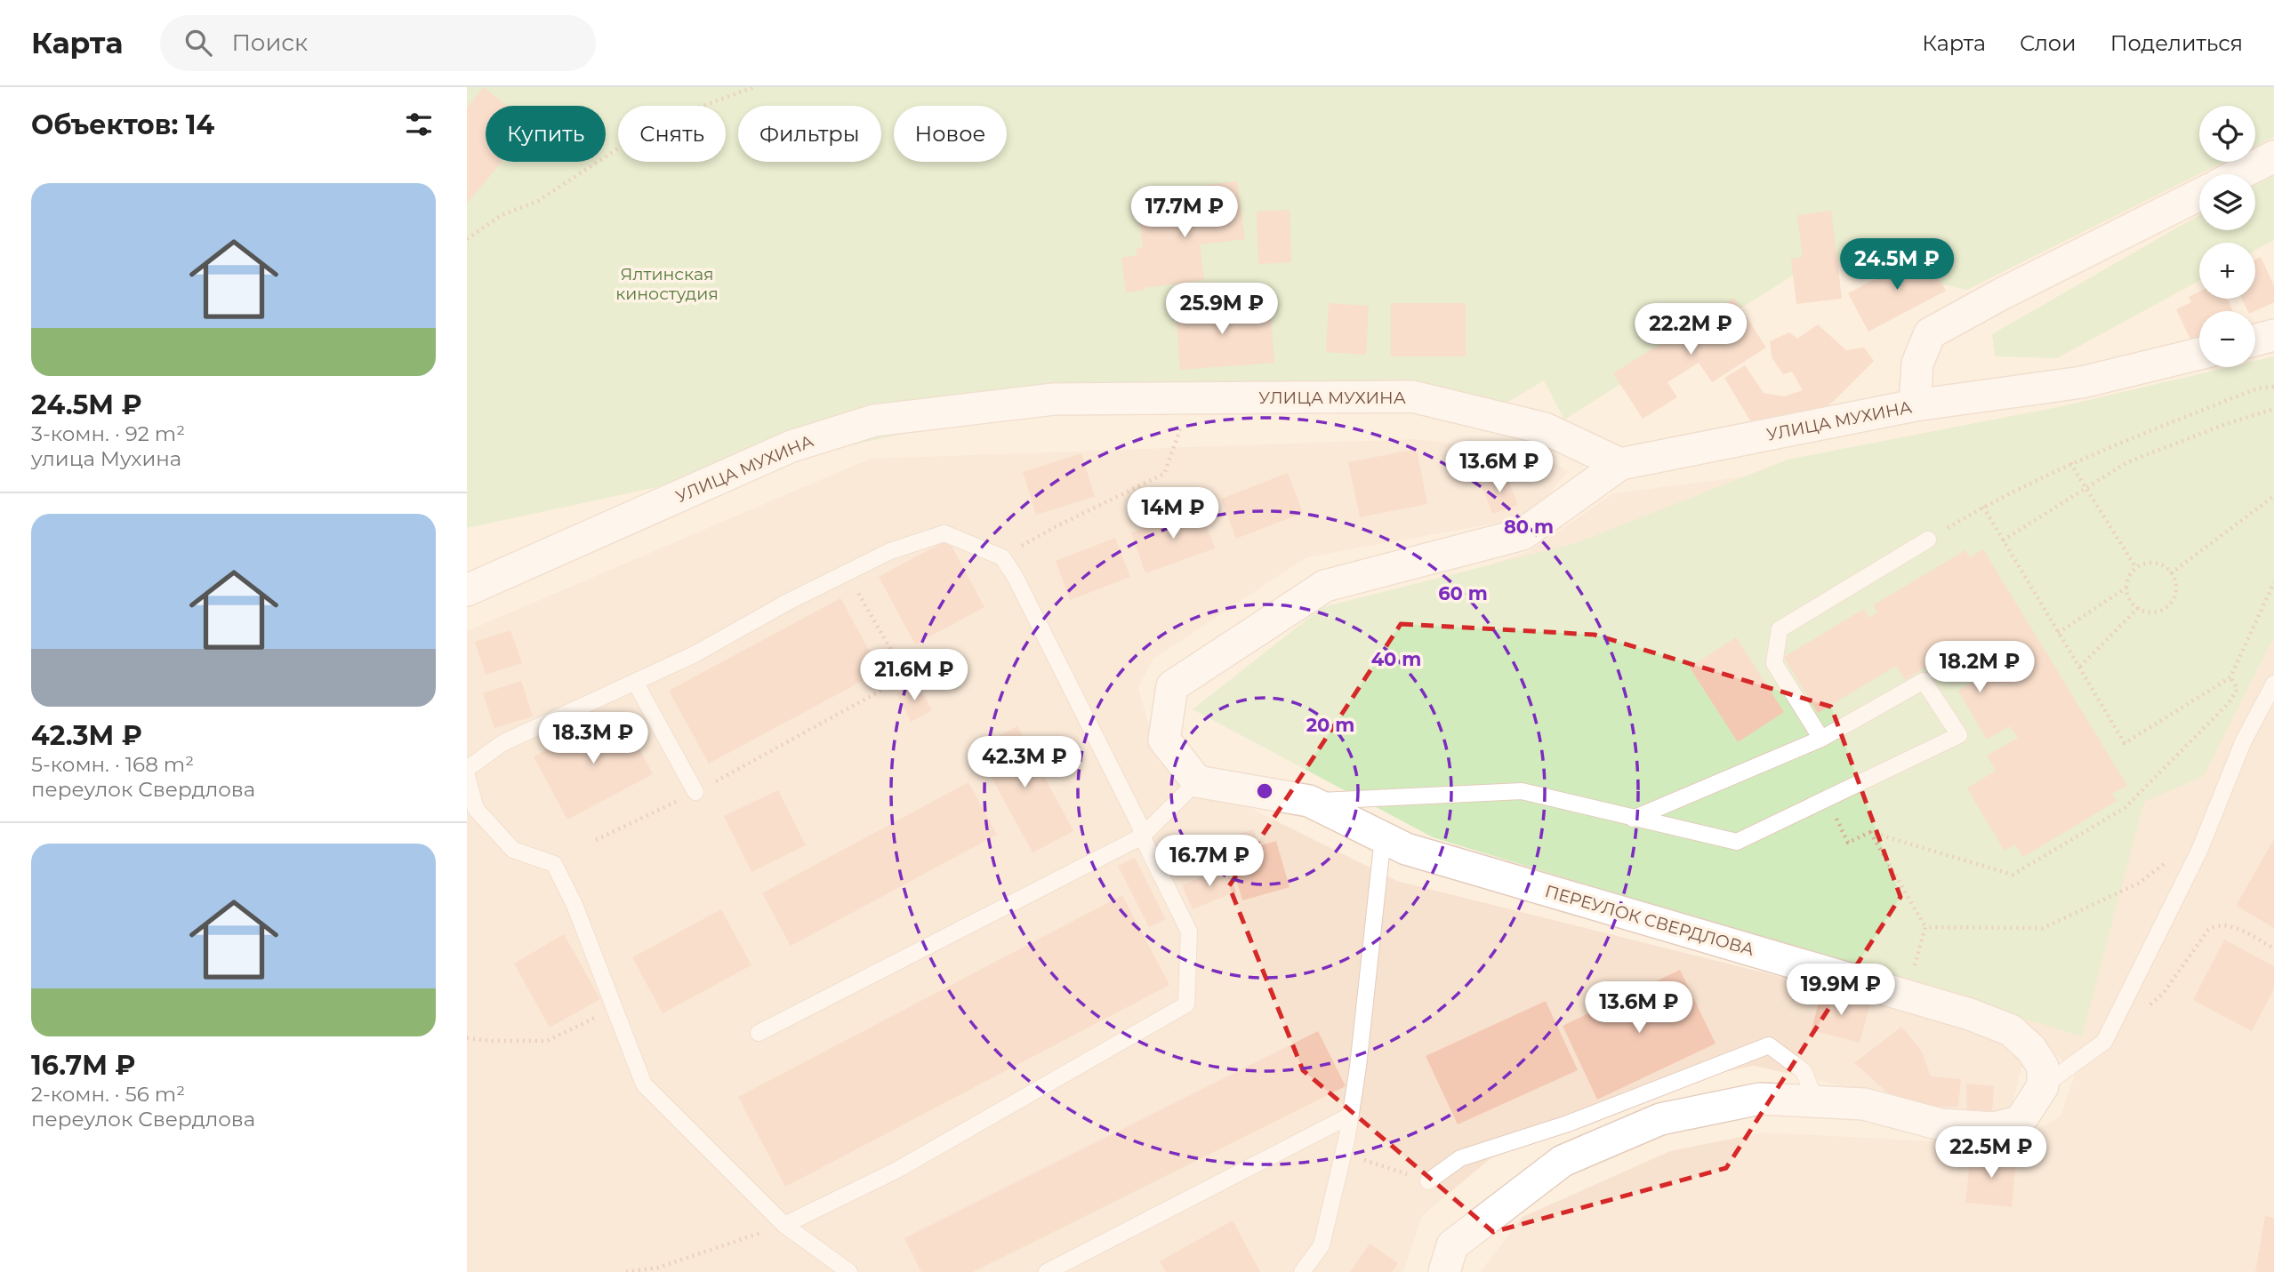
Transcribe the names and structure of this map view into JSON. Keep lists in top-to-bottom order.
{
  "streets": {
    "street": ["УЛИЦА МУХИНА", "ПЕРЕУЛОК СВЕРДЛОВА"]
  },
  "parks": ["Ялтинская киностудия"],
  "page": {
    "header": "Карта",
    "search": "Поиск",
    "nav": ["Карта", "Слои", "Поделиться"],
    "heading": "Объектов: 14",
    "map_buttons": ["+", "−"],
    "chip": [
      "Купить",
      "Снять",
      "Фильтры",
      "Новое"
    ],
    "list": [
      {
        "name": "24.5M ₽",
        "note": "3-комн. · 92 m² · улица Мухина"
      },
      {
        "name": "42.3M ₽",
        "note": "5-комн. · 168 m² · переулок Свердлова"
      },
      {
        "name": "16.7M ₽",
        "note": "2-комн. · 56 m² · переулок Свердлова"
      }
    ],
    "price": [
      "17.7M ₽",
      "24.5M ₽",
      "25.9M ₽",
      "22.2M ₽",
      "13.6M ₽",
      "14M ₽",
      "18.2M ₽",
      "21.6M ₽",
      "18.3M ₽",
      "42.3M ₽",
      "16.7M ₽",
      "19.9M ₽",
      "13.6M ₽",
      "22.5M ₽"
    ]
  },
  "rings": [
    "80 m",
    "60 m",
    "40 m",
    "20 m"
  ]
}
